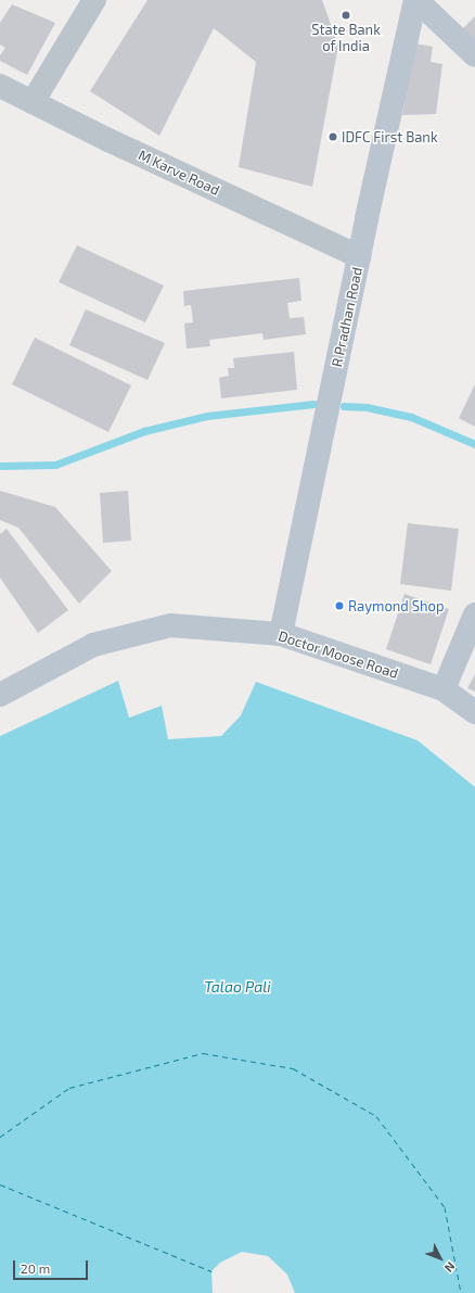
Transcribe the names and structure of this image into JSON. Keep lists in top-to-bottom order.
{
  "streets": {
    "street": ["M Karve Road", "R Pradhan Road", "Doctor Moose Road"]
  },
  "crossings": [
    ["M Karve Road", "R Pradhan Road"],
    ["R Pradhan Road", "Doctor Moose Road"]
  ],
  "water": ["Talao Pali"],
  "places": ["State Bank of India", "IDFC First Bank", "Raymond Shop"],
  "scale_bar": "20 m",
  "north": "bottom right"
}
